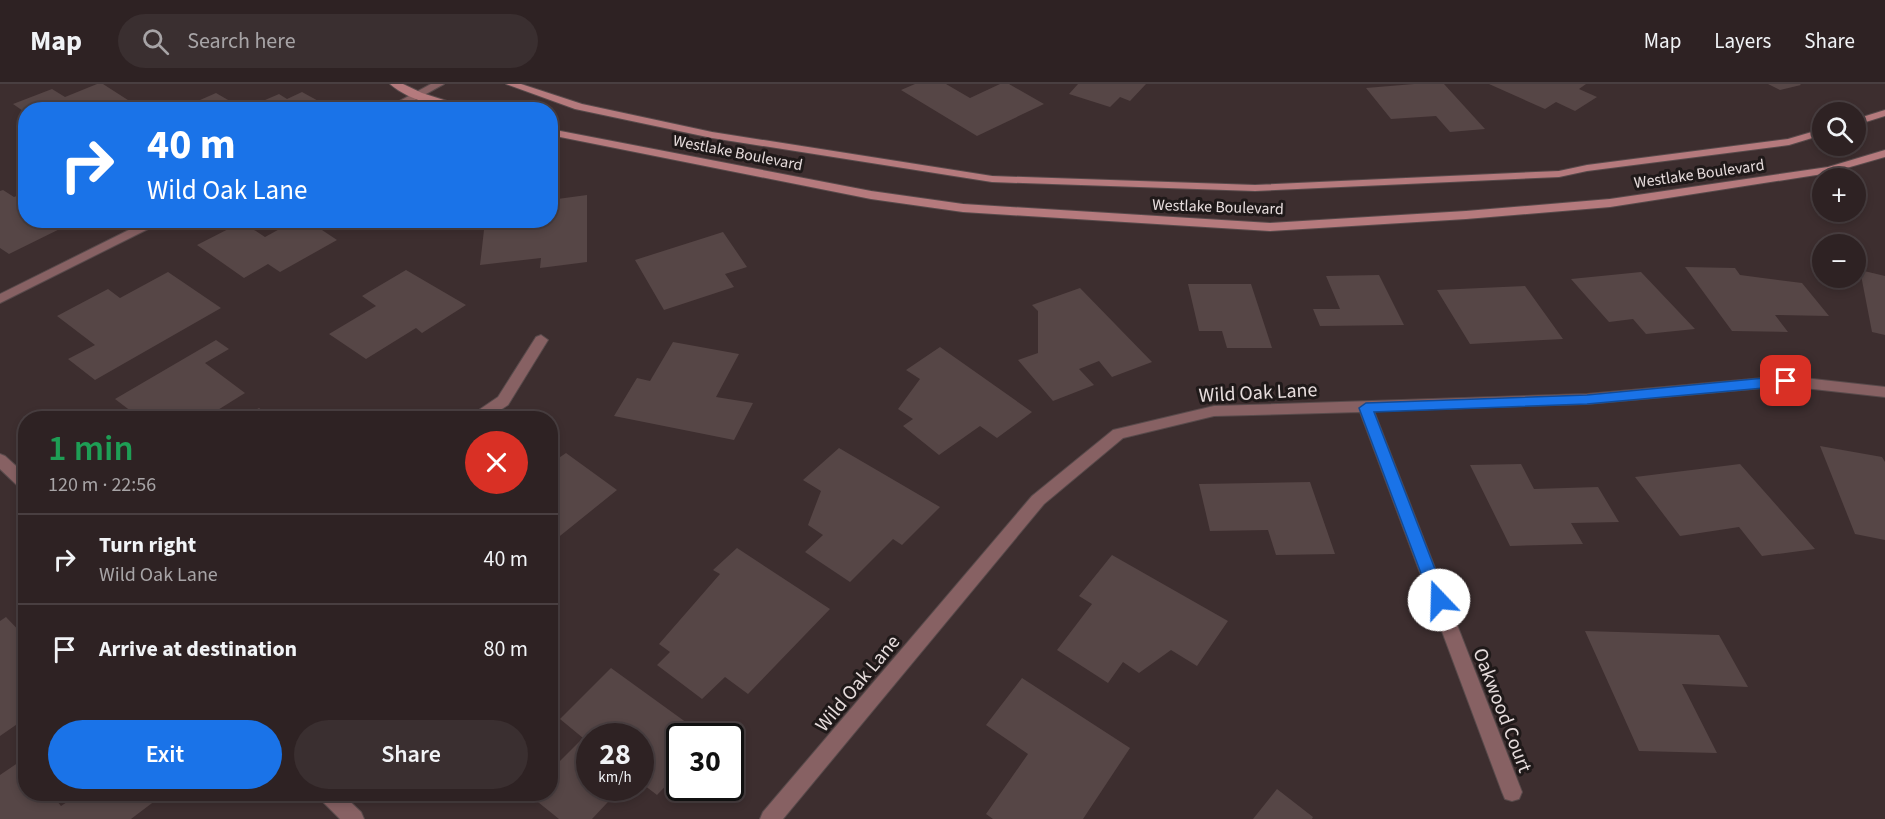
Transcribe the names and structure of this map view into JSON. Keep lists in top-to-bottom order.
{
  "streets": {
    "street": ["Westlake Boulevard", "Wild Oak Lane", "Oakwood Court"]
  },
  "crossings": [
    ["Wild Oak Lane", "Oakwood Court"]
  ],
  "page": {
    "header": "Map",
    "search": "Search here",
    "nav": ["Map", "Layers", "Share"],
    "map_buttons": ["+", "−"],
    "turn": ["40 m", "Wild Oak Lane"],
    "heading": ["1 min", "120 m · 22:56"],
    "list": [
      {
        "name": "Turn right",
        "note": "Wild Oak Lane",
        "value": "40 m"
      },
      {
        "name": "Arrive at destination",
        "value": "80 m"
      }
    ],
    "buttons": ["Exit", "Share"],
    "speed": "28 km/h",
    "limit": "30"
  }
}
